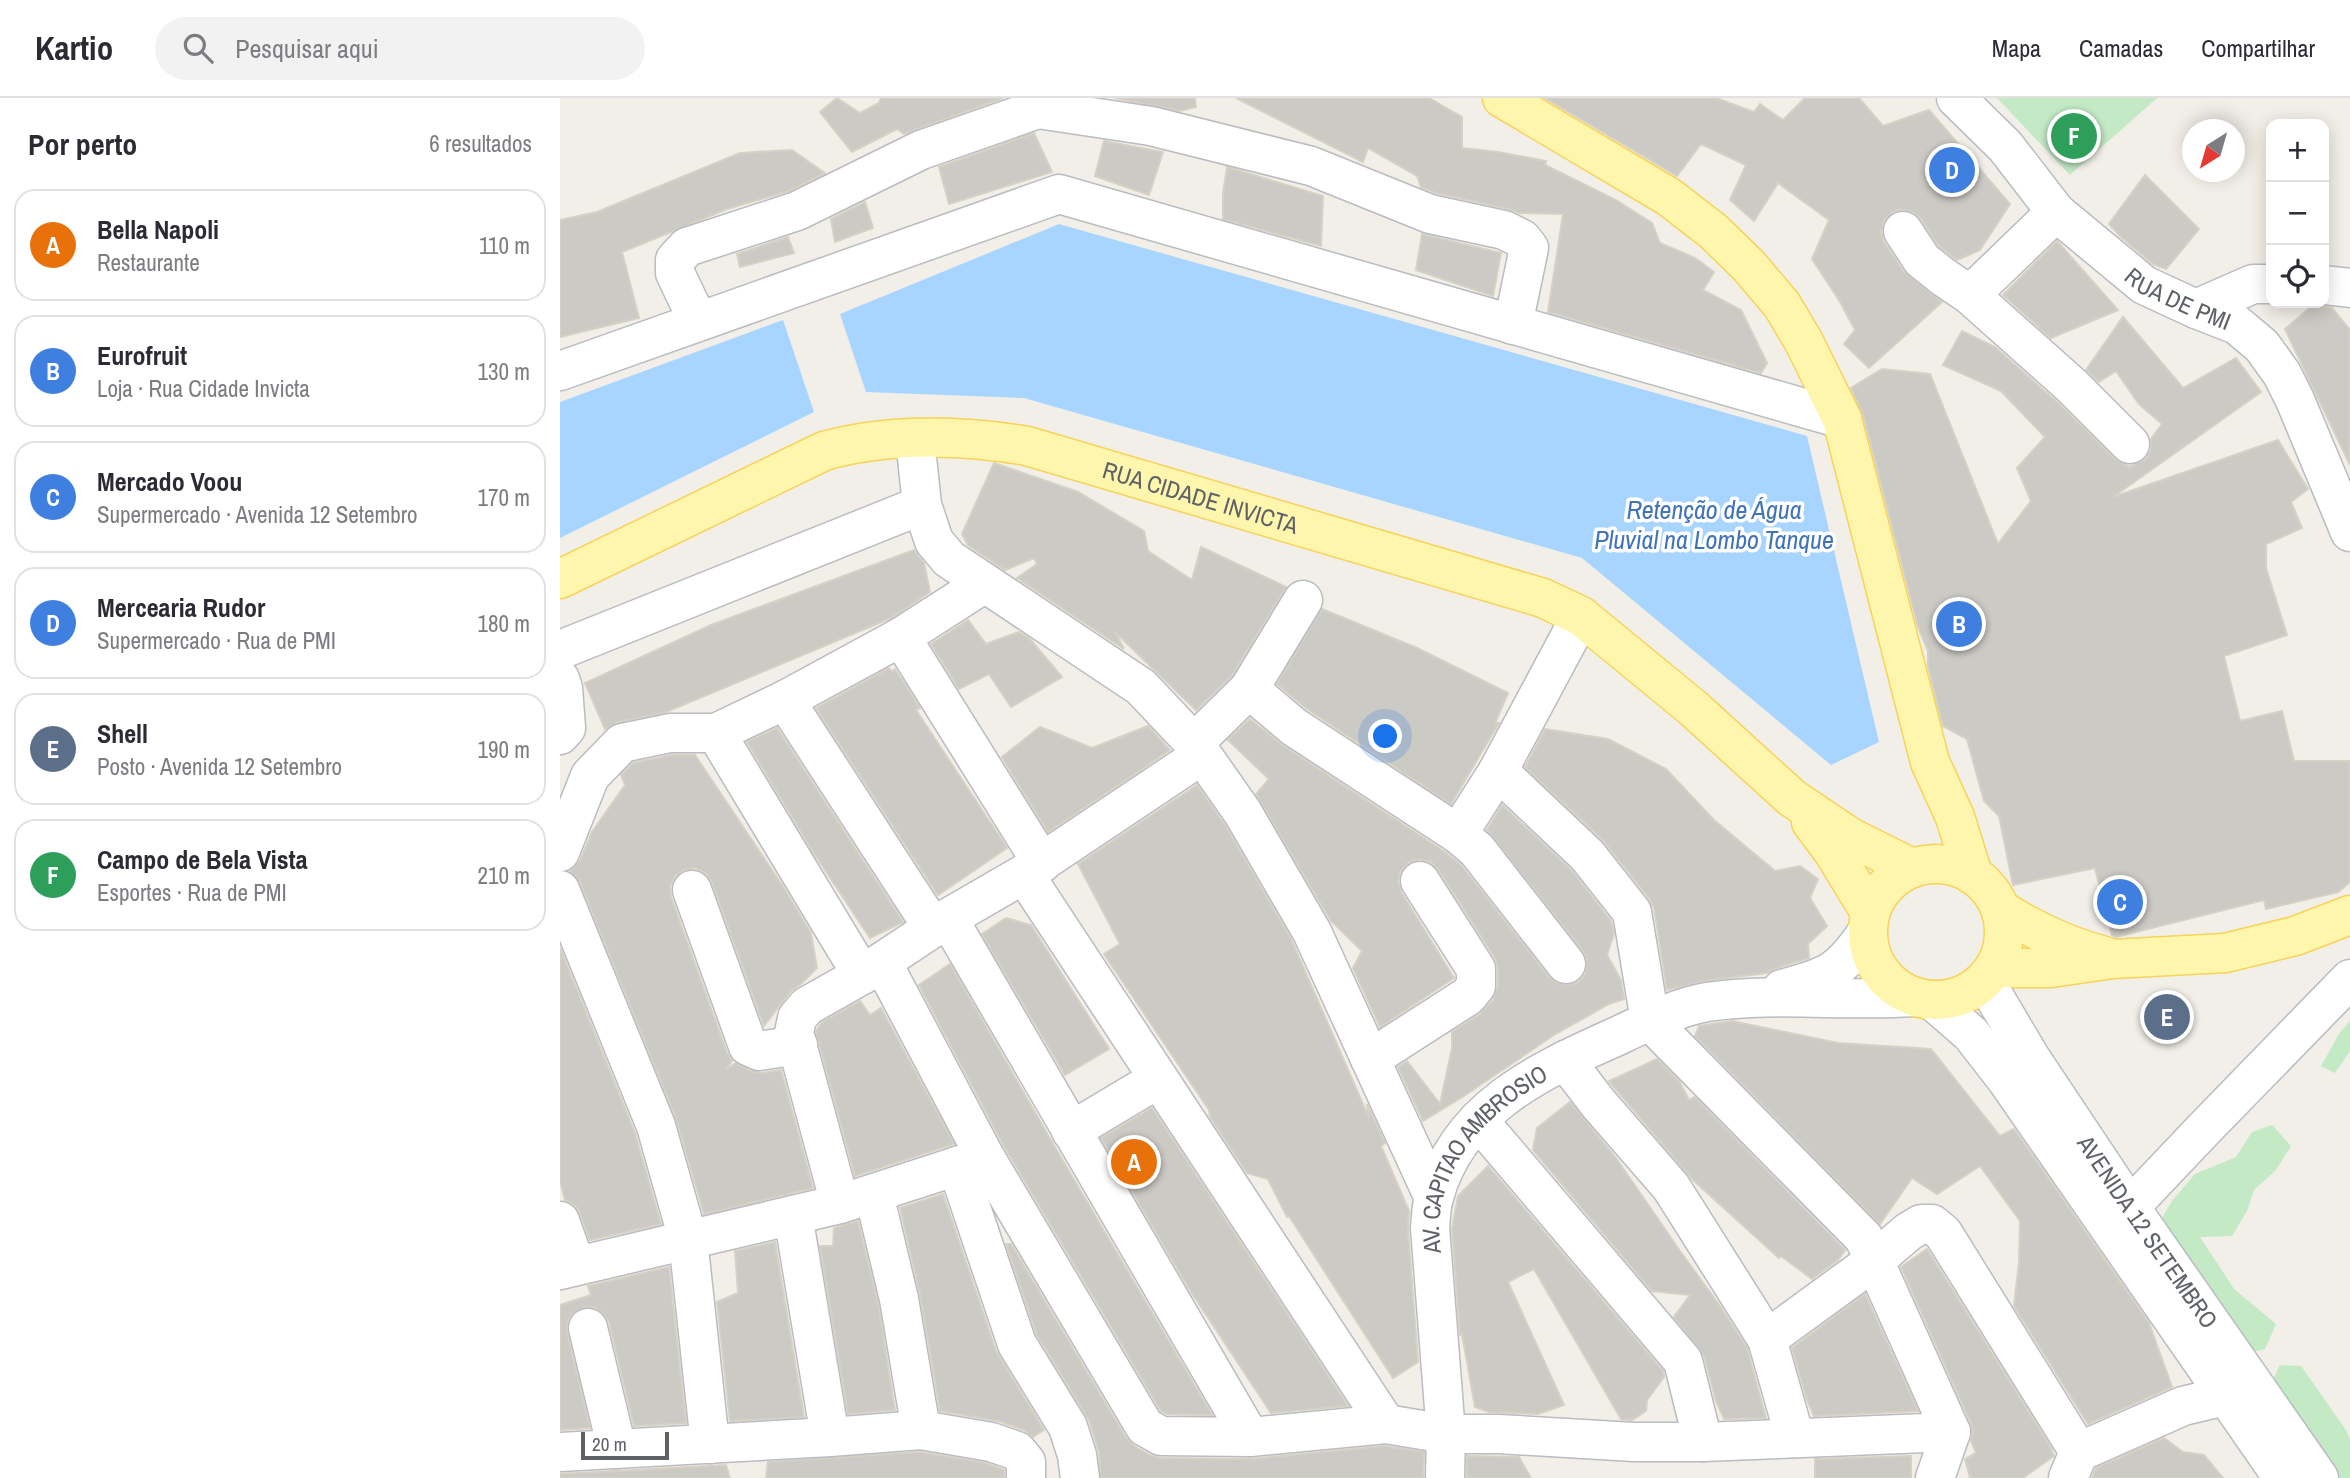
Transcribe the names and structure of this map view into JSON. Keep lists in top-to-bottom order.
{
  "streets": {
    "main road": ["RUA CIDADE INVICTA"],
    "street": ["RUA DE PMI", "AV. CAPITAO AMBROSIO", "AVENIDA 12 SETEMBRO"]
  },
  "crossings": [
    ["RUA CIDADE INVICTA", "AV. CAPITAO AMBROSIO"],
    ["RUA CIDADE INVICTA", "AVENIDA 12 SETEMBRO"],
    ["AV. CAPITAO AMBROSIO", "AVENIDA 12 SETEMBRO"]
  ],
  "water": ["Retenção de Água Pluvial na Lombo Tanque"],
  "scale_bar": "20 m",
  "north": "bottom left",
  "page": {
    "header": "Kartio",
    "search": "Pesquisar aqui",
    "nav": ["Mapa", "Camadas", "Compartilhar"],
    "heading": ["Por perto", "6 resultados"],
    "pins": [
      "F",
      "D",
      "B",
      "C",
      "E",
      "A"
    ],
    "map_buttons": ["+", "−"],
    "list": [
      {
        "mark": "A",
        "name": "Bella Napoli",
        "note": "Restaurante",
        "value": "110 m"
      },
      {
        "mark": "B",
        "name": "Eurofruit",
        "note": "Loja · Rua Cidade Invicta",
        "value": "130 m"
      },
      {
        "mark": "C",
        "name": "Mercado Voou",
        "note": "Supermercado · Avenida 12 Setembro",
        "value": "170 m"
      },
      {
        "mark": "D",
        "name": "Mercearia Rudor",
        "note": "Supermercado · Rua de PMI",
        "value": "180 m"
      },
      {
        "mark": "E",
        "name": "Shell",
        "note": "Posto · Avenida 12 Setembro",
        "value": "190 m"
      },
      {
        "mark": "F",
        "name": "Campo de Bela Vista",
        "note": "Esportes · Rua de PMI",
        "value": "210 m"
      }
    ],
    "scale": "20 m"
  }
}
